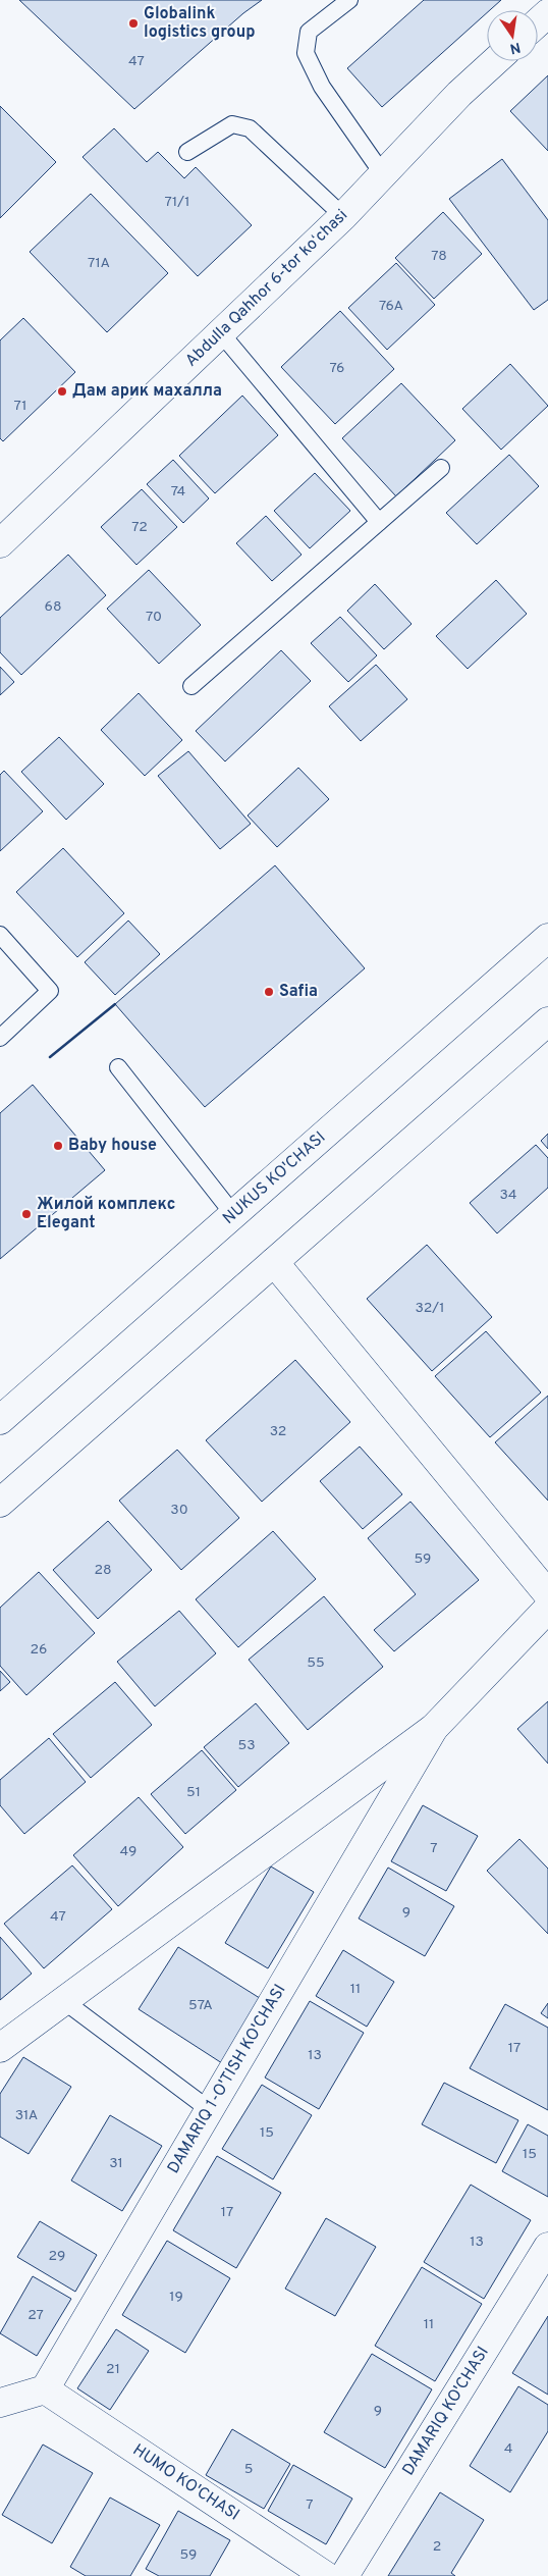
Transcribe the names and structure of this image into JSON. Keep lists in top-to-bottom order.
{
  "streets": {
    "street": [
      "Abdulla Qahhor 6-tor koʻchasi",
      "NUKUS KO'CHASI",
      "DAMARIQ 1-O'TISH KO'CHASI",
      "DAMARIQ KO'CHASI",
      "HUMO KO'CHASI"
    ]
  },
  "crossings": [
    ["DAMARIQ 1-O'TISH KO'CHASI", "HUMO KO'CHASI"]
  ],
  "places": [
    "Globalink logistics group",
    "Дам арик махалла",
    "Safia",
    "Baby house",
    "Жилой комплекс Elegant"
  ],
  "house_numbers": [
    "47",
    "71/1",
    "78",
    "71A",
    "76A",
    "76",
    "71",
    "74",
    "72",
    "68",
    "70",
    "34",
    "32/1",
    "32",
    "30",
    "59",
    "28",
    "26",
    "55",
    "53",
    "51",
    "7",
    "49",
    "9",
    "47",
    "11",
    "57A",
    "17",
    "13",
    "31A",
    "15",
    "15",
    "31",
    "17",
    "13",
    "29",
    "19",
    "27",
    "11",
    "21",
    "9",
    "4",
    "5",
    "7",
    "2",
    "59"
  ],
  "north": "bottom"
}
